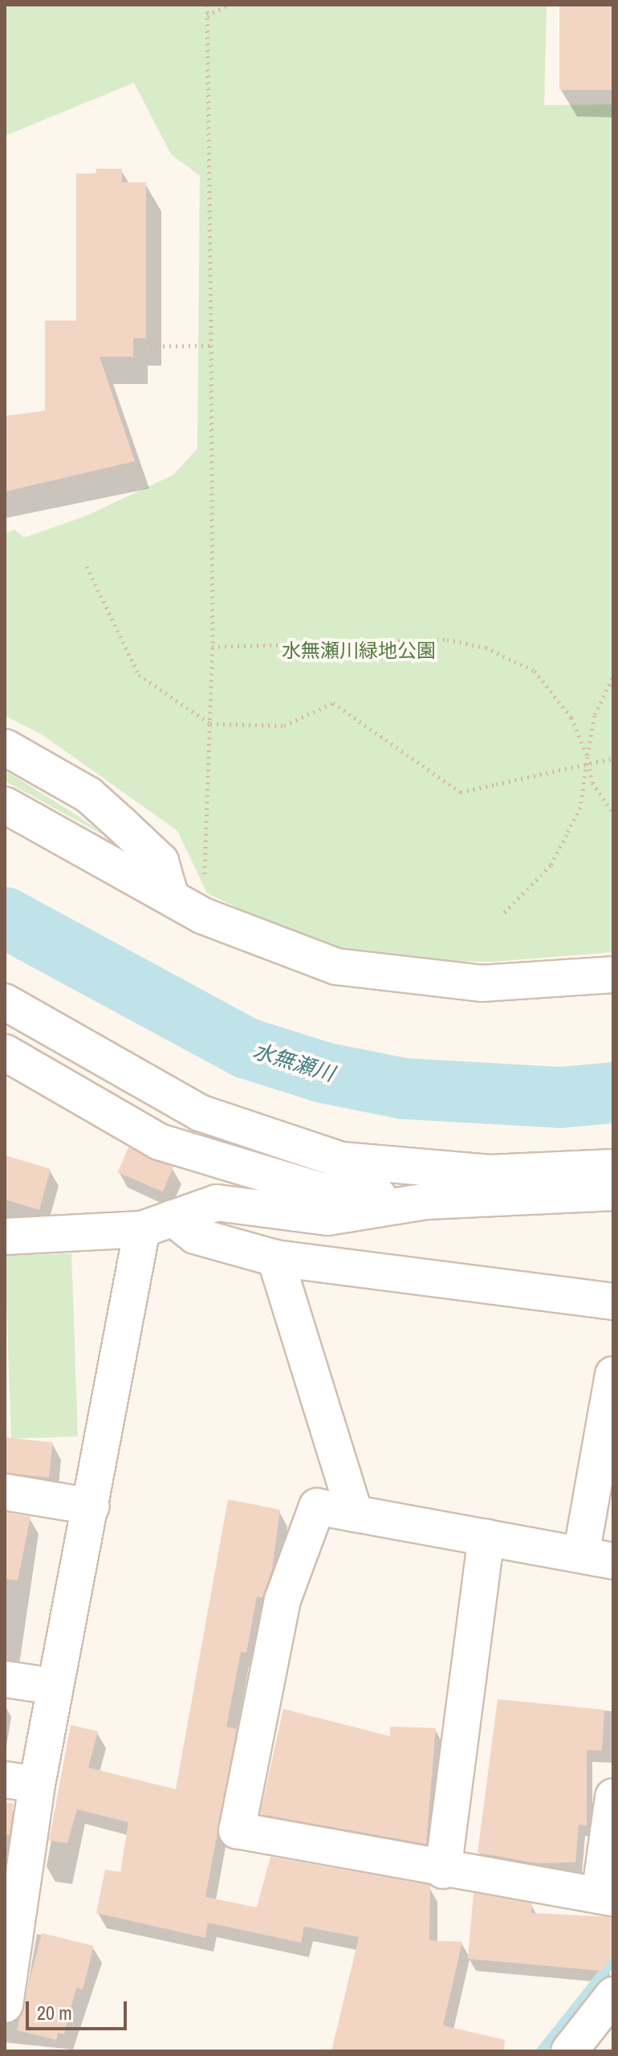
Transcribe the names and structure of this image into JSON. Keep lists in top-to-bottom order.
{
  "water": ["水無瀬川"],
  "parks": ["水無瀬川緑地公園"],
  "scale_bar": "20 m"
}
